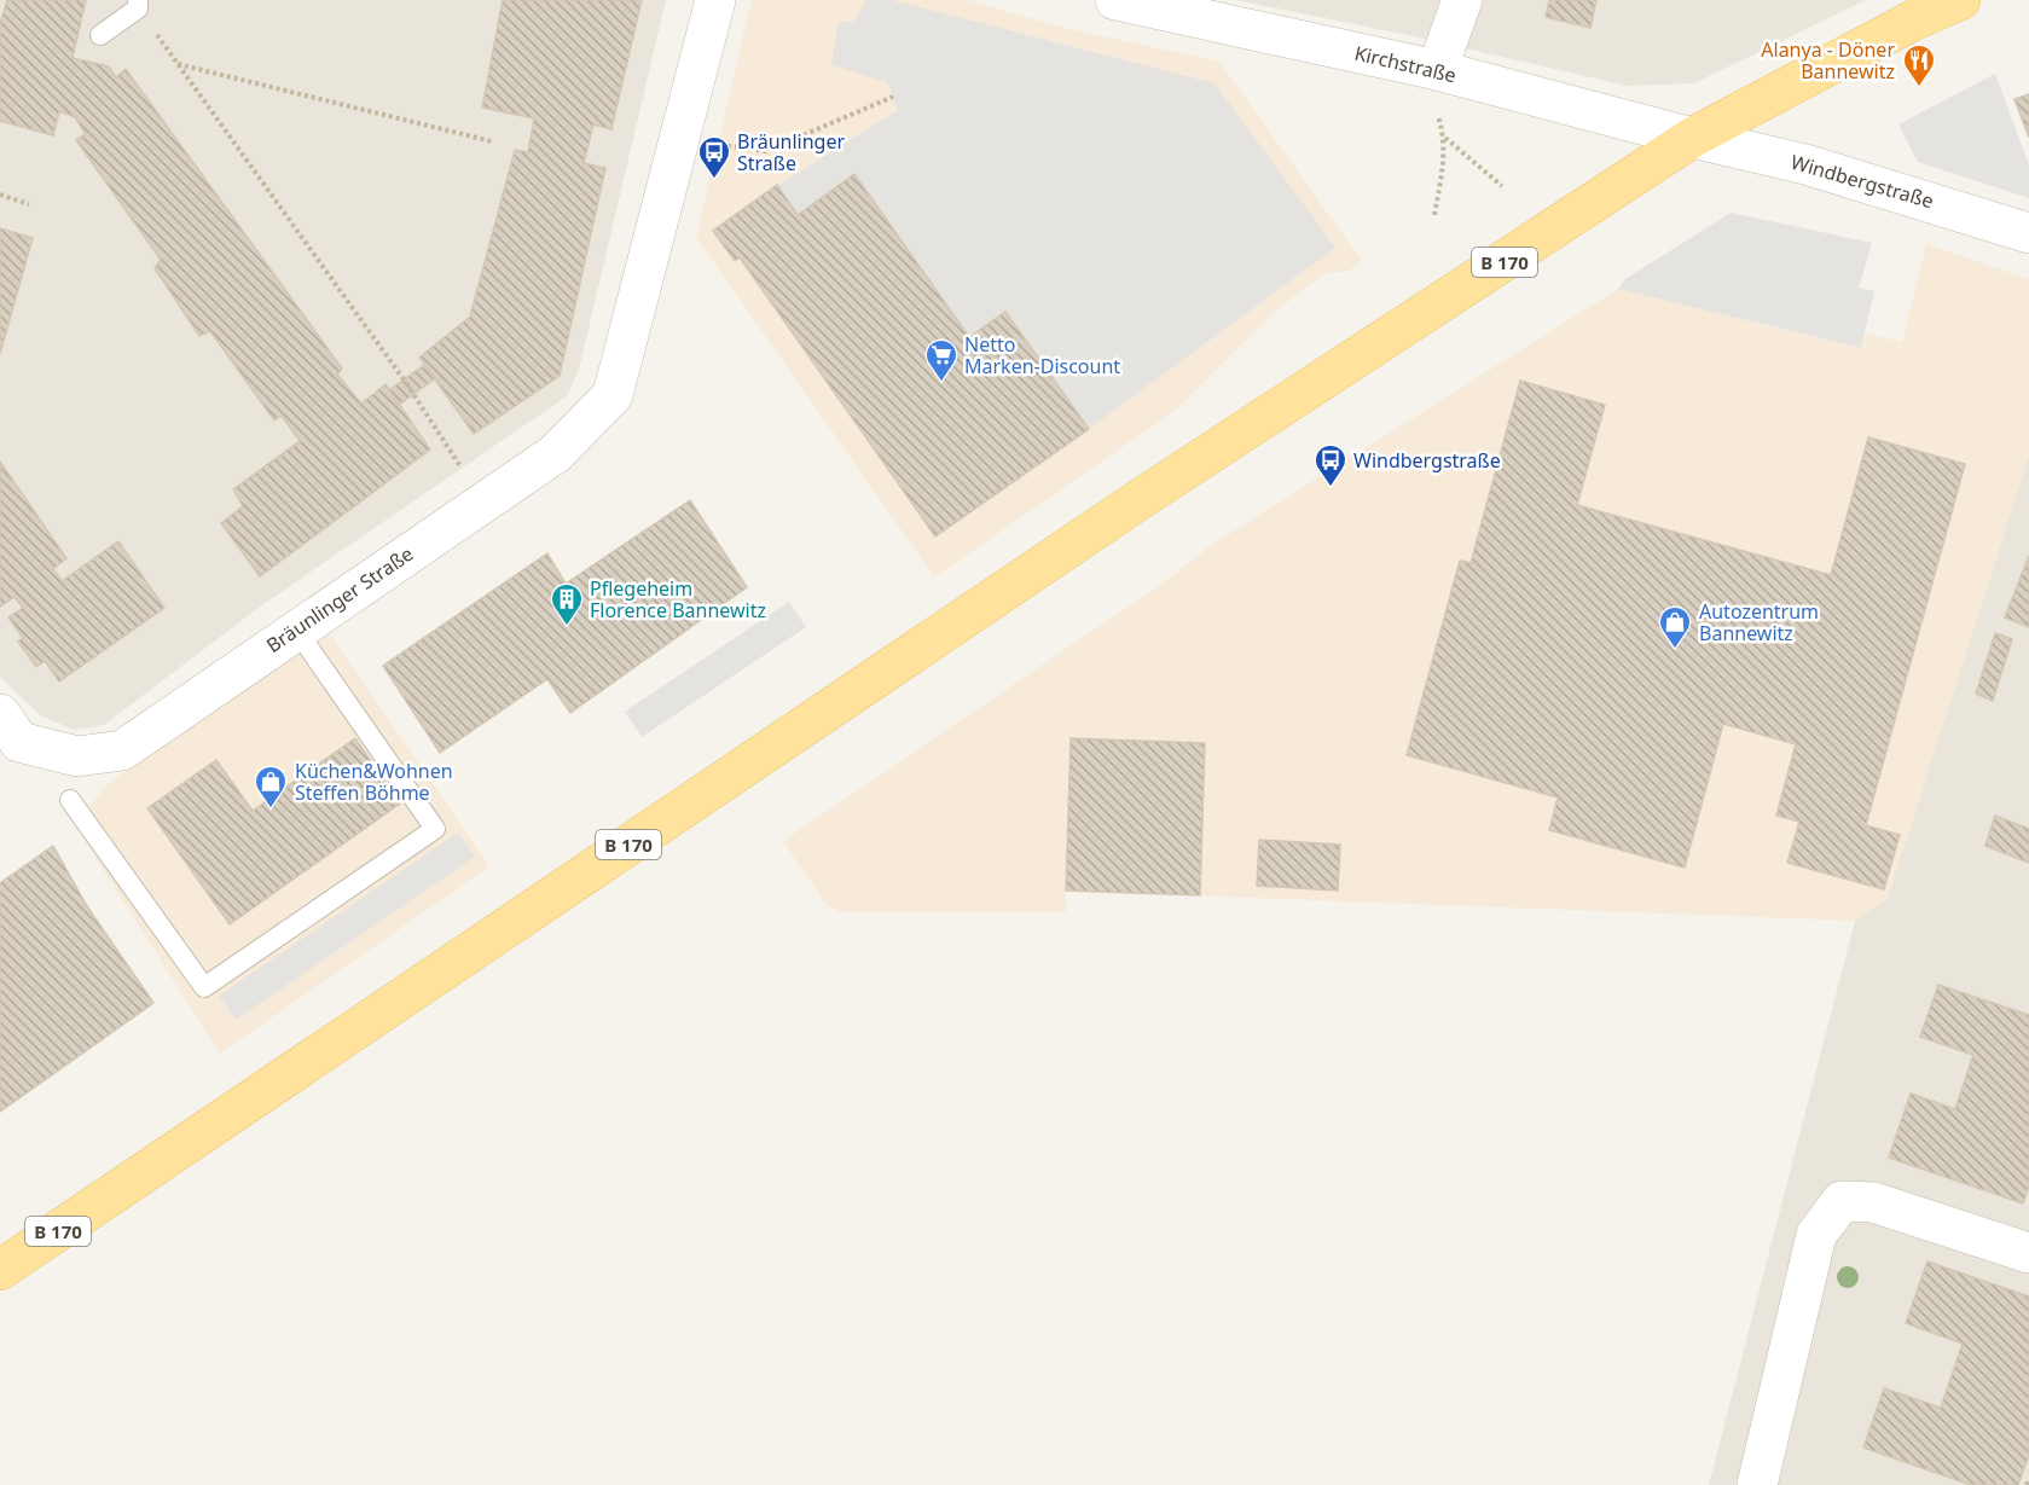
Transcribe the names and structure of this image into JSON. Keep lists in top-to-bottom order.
{
  "streets": {
    "main road": ["B 170"],
    "street": ["Kirchstraße", "Windbergstraße", "Bräunlinger Straße"]
  },
  "crossings": [
    ["Kirchstraße", "Windbergstraße"],
    ["Kirchstraße", "B 170"],
    ["Windbergstraße", "B 170"]
  ],
  "places": {
    "restaurant": ["Alanya - Döner Bannewitz"],
    "bus stop": ["Bräunlinger Straße", "Windbergstraße"],
    "supermarket": ["Netto Marken-Discount"],
    "building": ["Pflegeheim Florence Bannewitz"],
    "shop": ["Autozentrum Bannewitz", "Küchen&Wohnen Steffen Böhme"]
  }
}
